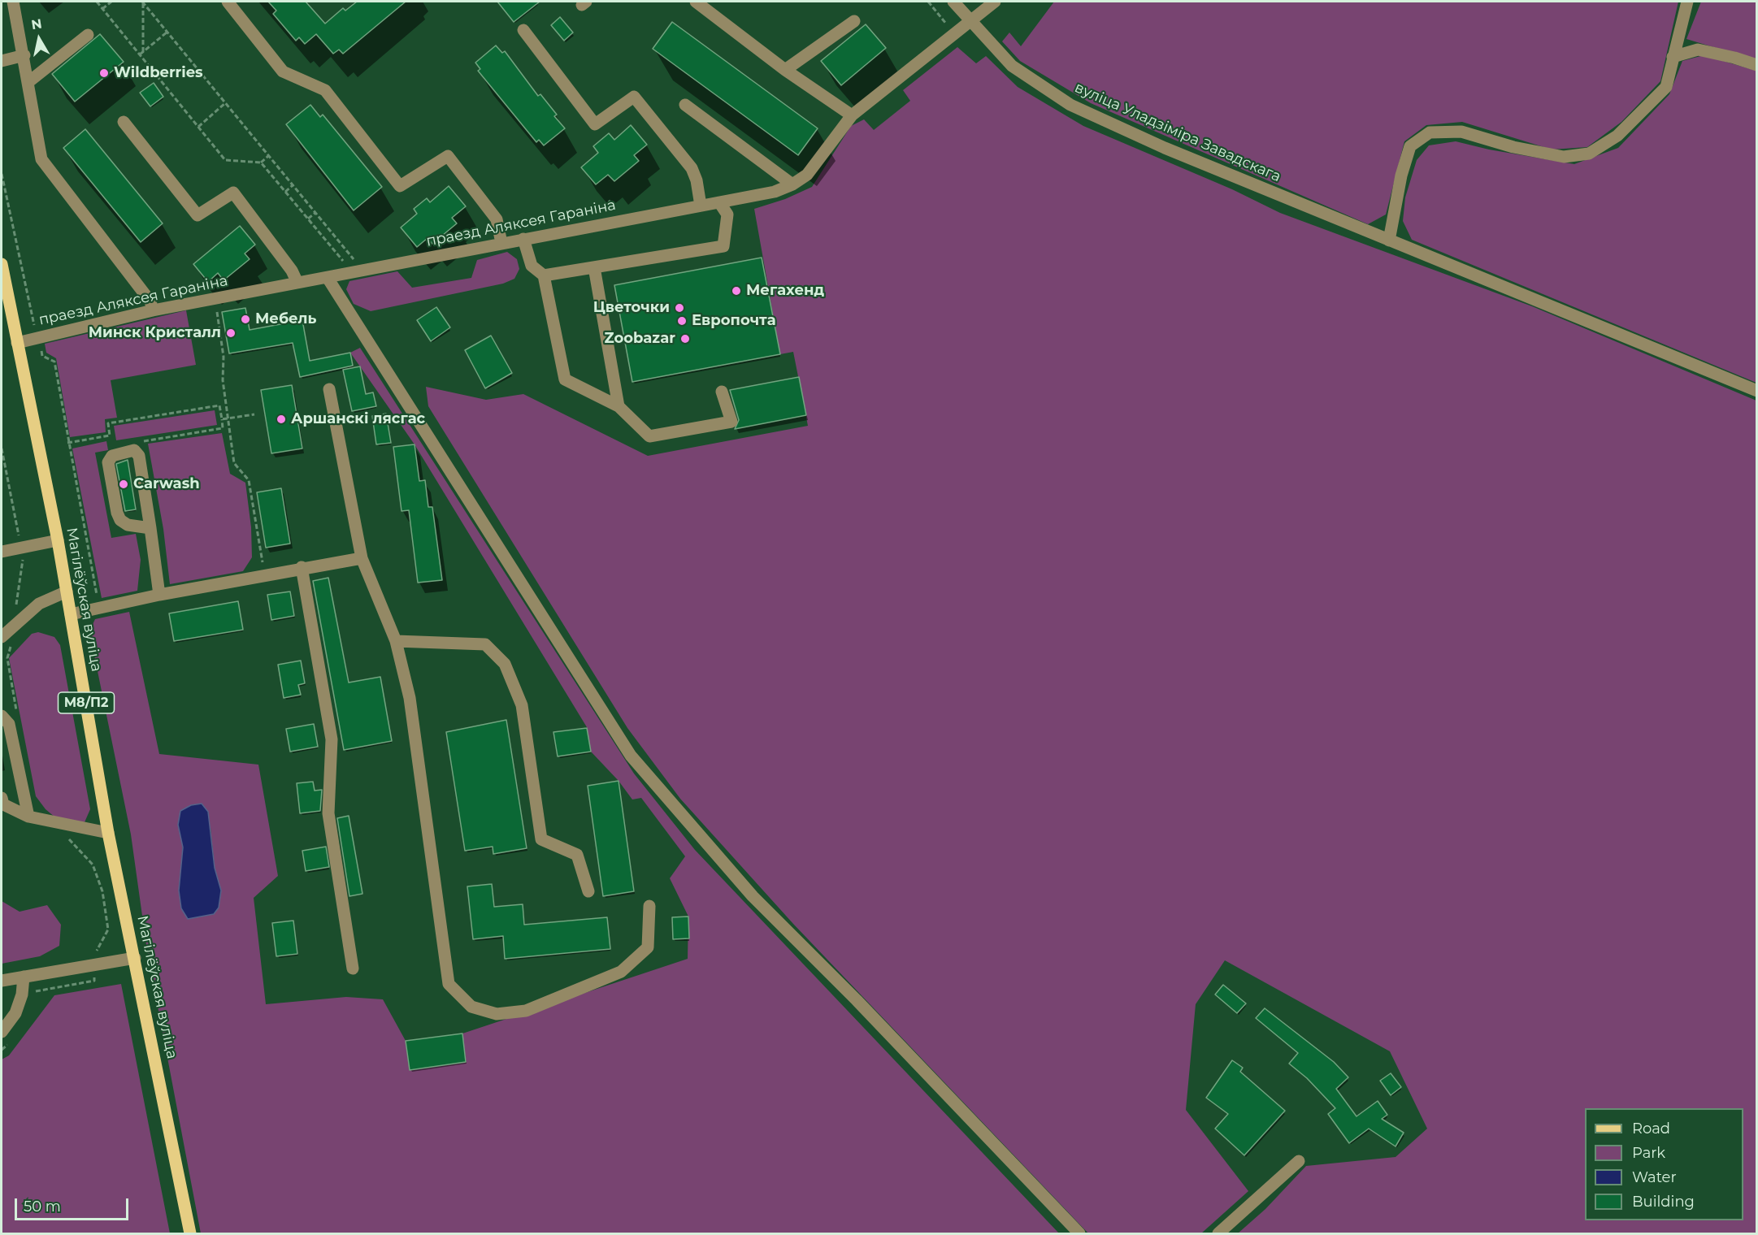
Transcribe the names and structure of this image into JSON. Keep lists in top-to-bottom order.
{
  "streets": {
    "main road": ["Магілёўская вуліца", "М8/П2"],
    "street": ["вуліца Уладзіміра Завадскага", "праезд Аляксея Гараніна"]
  },
  "crossings": [
    ["вуліца Уладзіміра Завадскага", "праезд Аляксея Гараніна"],
    ["праезд Аляксея Гараніна", "Магілёўская вуліца"]
  ],
  "places": [
    "Wildberries",
    "Мегахенд",
    "Цветочки",
    "Мебель",
    "Европочта",
    "Минск Кристалл",
    "Zoobazar",
    "Аршанскі лясгас",
    "Carwash"
  ],
  "legend": [
    "Road",
    "Park",
    "Water",
    "Building"
  ],
  "scale_bar": "50 m",
  "north": "top"
}
